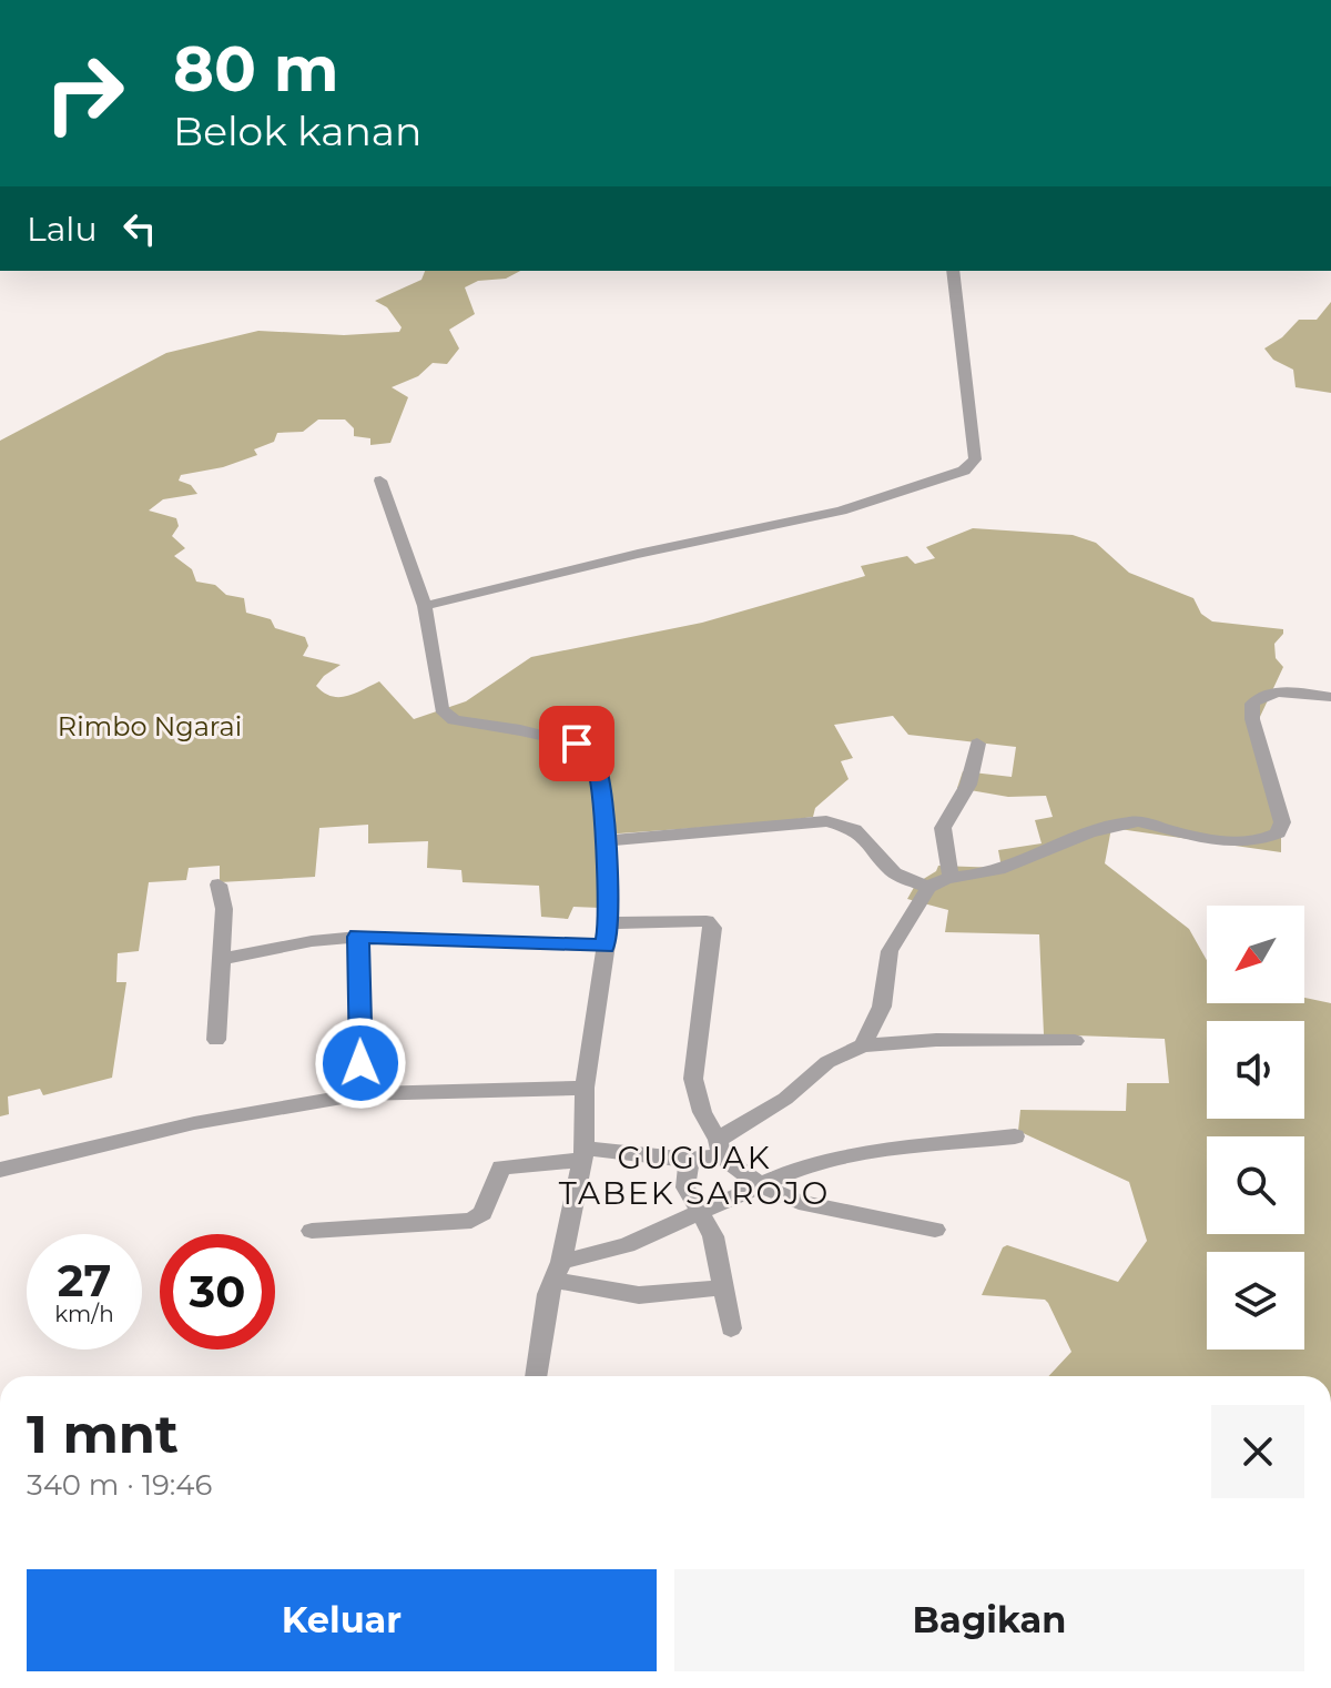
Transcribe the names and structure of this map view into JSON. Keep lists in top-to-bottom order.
{
  "districts": ["GUGUAK TABEK SAROJO"],
  "parks": ["Rimbo Ngarai"],
  "north": "bottom left",
  "page": {
    "turn": ["80 m", "Belok kanan"],
    "then": "Lalu",
    "speed": "27 km/h",
    "limit": "30",
    "heading": ["1 mnt", "340 m · 19:46"],
    "buttons": ["Keluar", "Bagikan"]
  }
}
